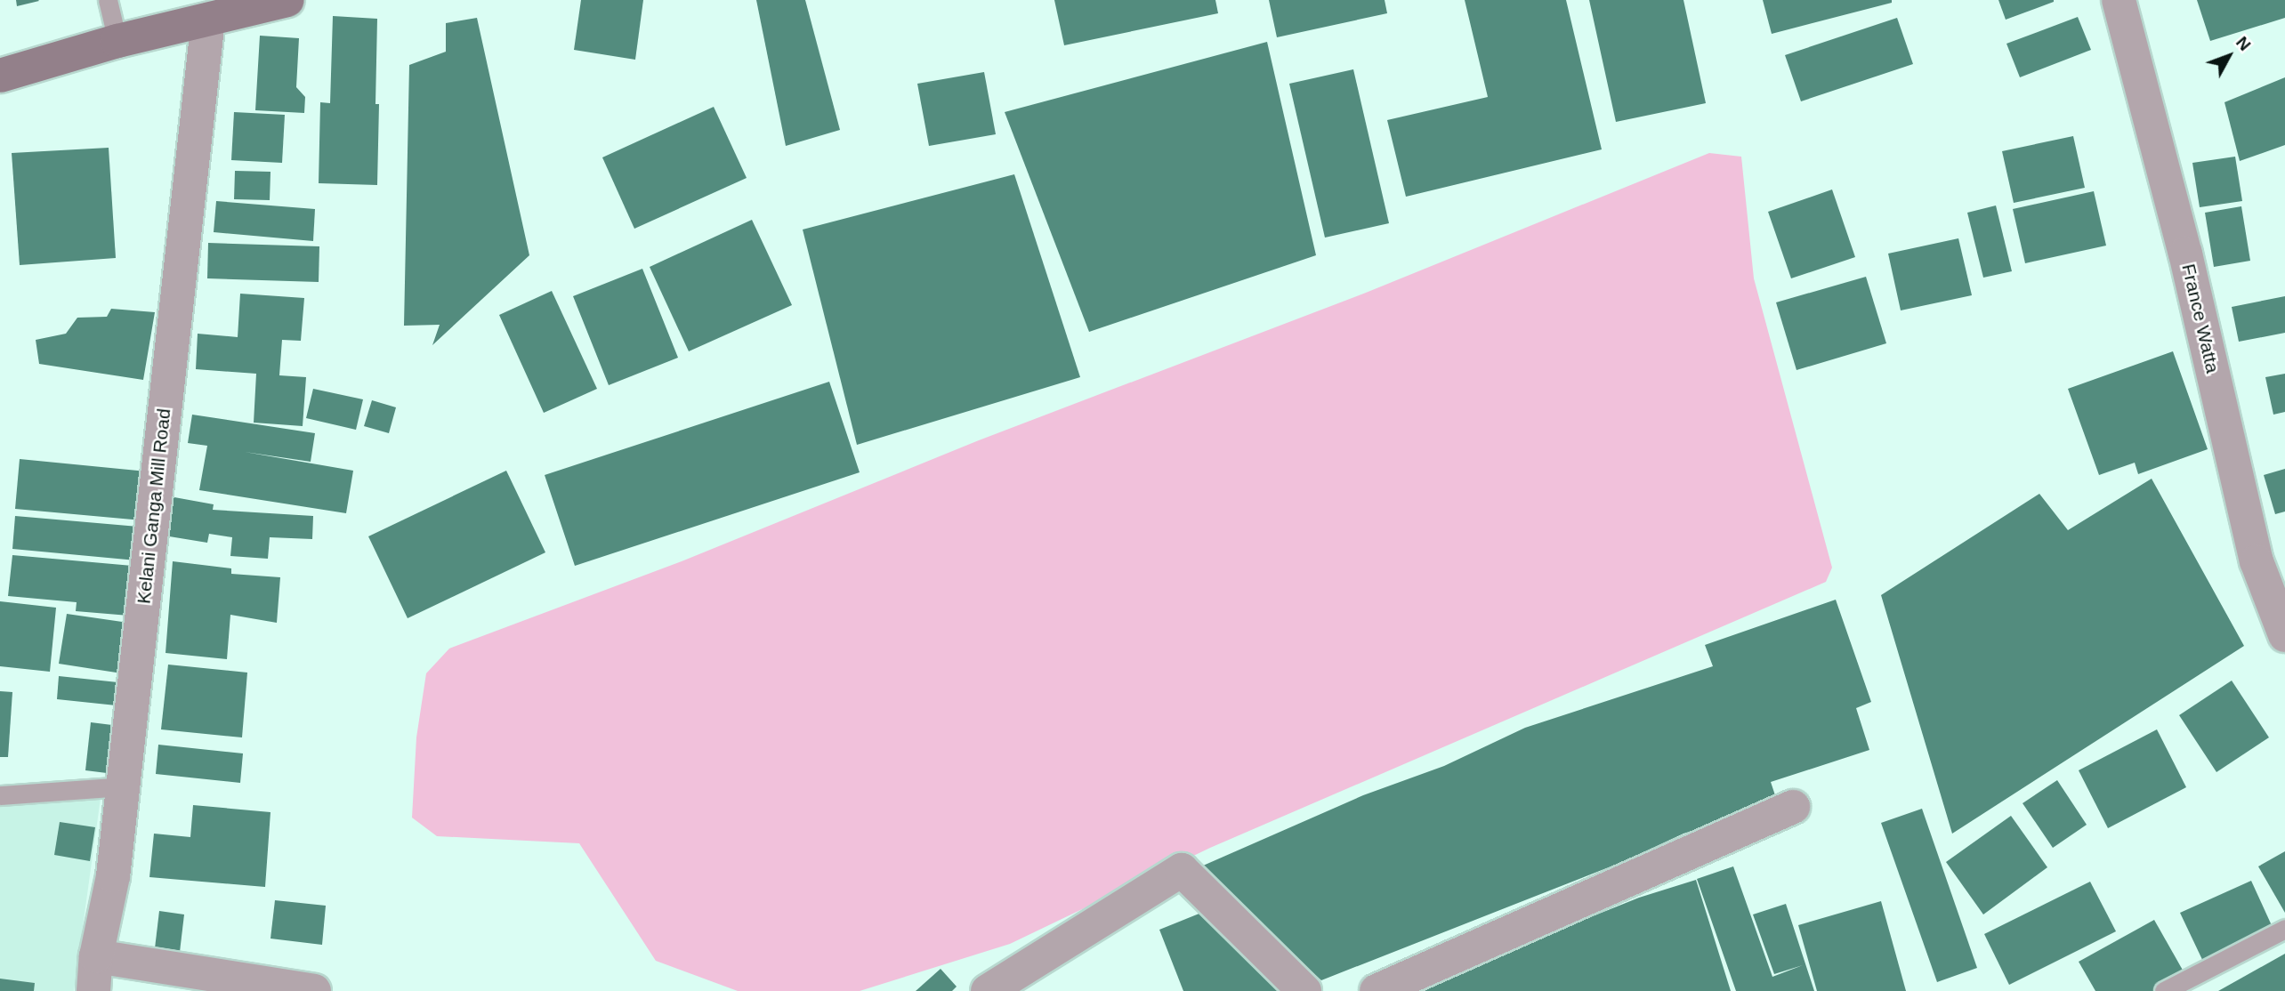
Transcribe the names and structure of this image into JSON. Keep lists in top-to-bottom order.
{
  "streets": {
    "street": ["France Watta", "Kelani Ganga Mill Road"]
  },
  "north": "top right"
}
